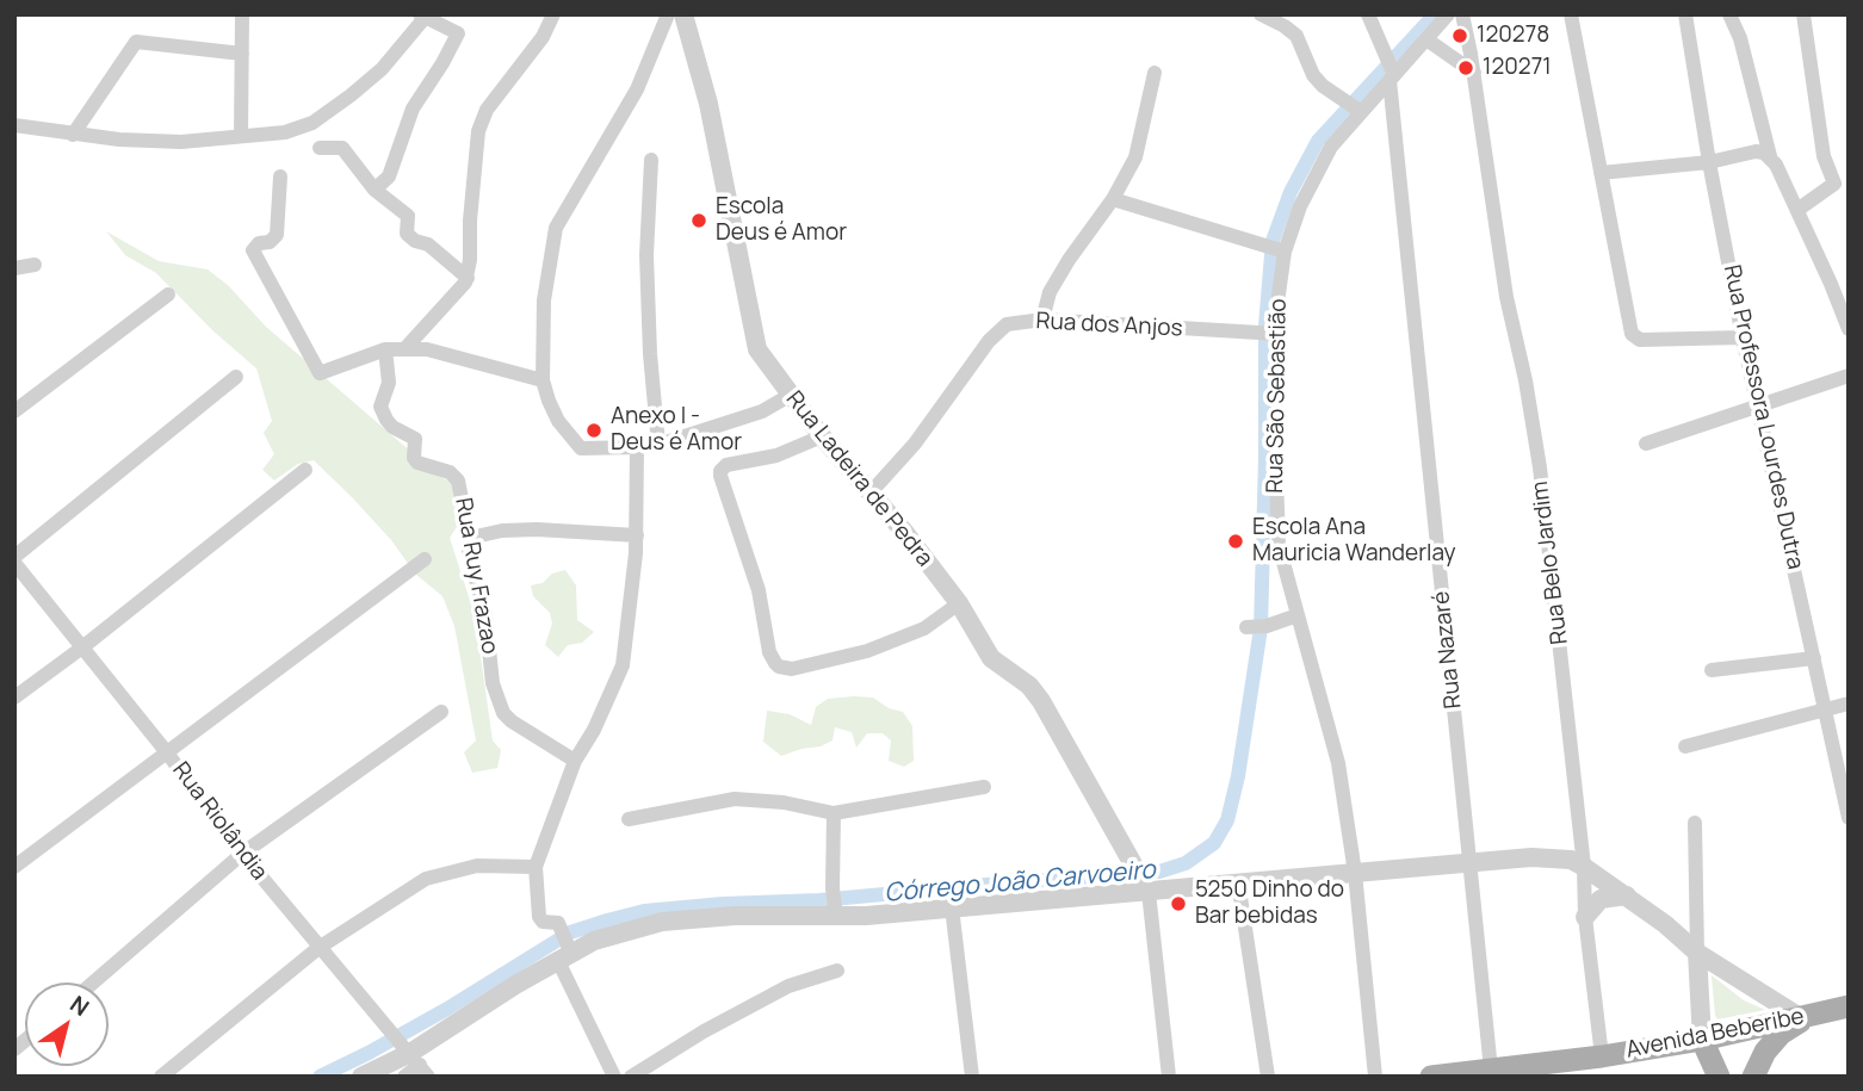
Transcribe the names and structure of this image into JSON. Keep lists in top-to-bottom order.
{
  "streets": {
    "main road": ["Avenida Beberibe"],
    "street": [
      "Rua dos Anjos",
      "Rua São Sebastião",
      "Rua Professora Lourdes Dutra",
      "Rua Ladeira de Pedra",
      "Rua Belo Jardim",
      "Rua Ruy Frazao",
      "Rua Nazaré",
      "Rua Riolândia"
    ]
  },
  "crossings": [
    ["Rua dos Anjos", "Rua São Sebastião"],
    ["Rua dos Anjos", "Rua Ladeira de Pedra"],
    ["Rua São Sebastião", "Rua Nazaré"],
    ["Rua Belo Jardim", "Avenida Beberibe"],
    ["Rua Nazaré", "Avenida Beberibe"]
  ],
  "water": ["Córrego João Carvoeiro"],
  "places": [
    "120278",
    "120271",
    "Escola Deus é Amor",
    "Anexo I - Deus é Amor",
    "Escola Ana Mauricia Wanderlay",
    "5250 Dinho do Bar bebidas"
  ],
  "north": "top right"
}
